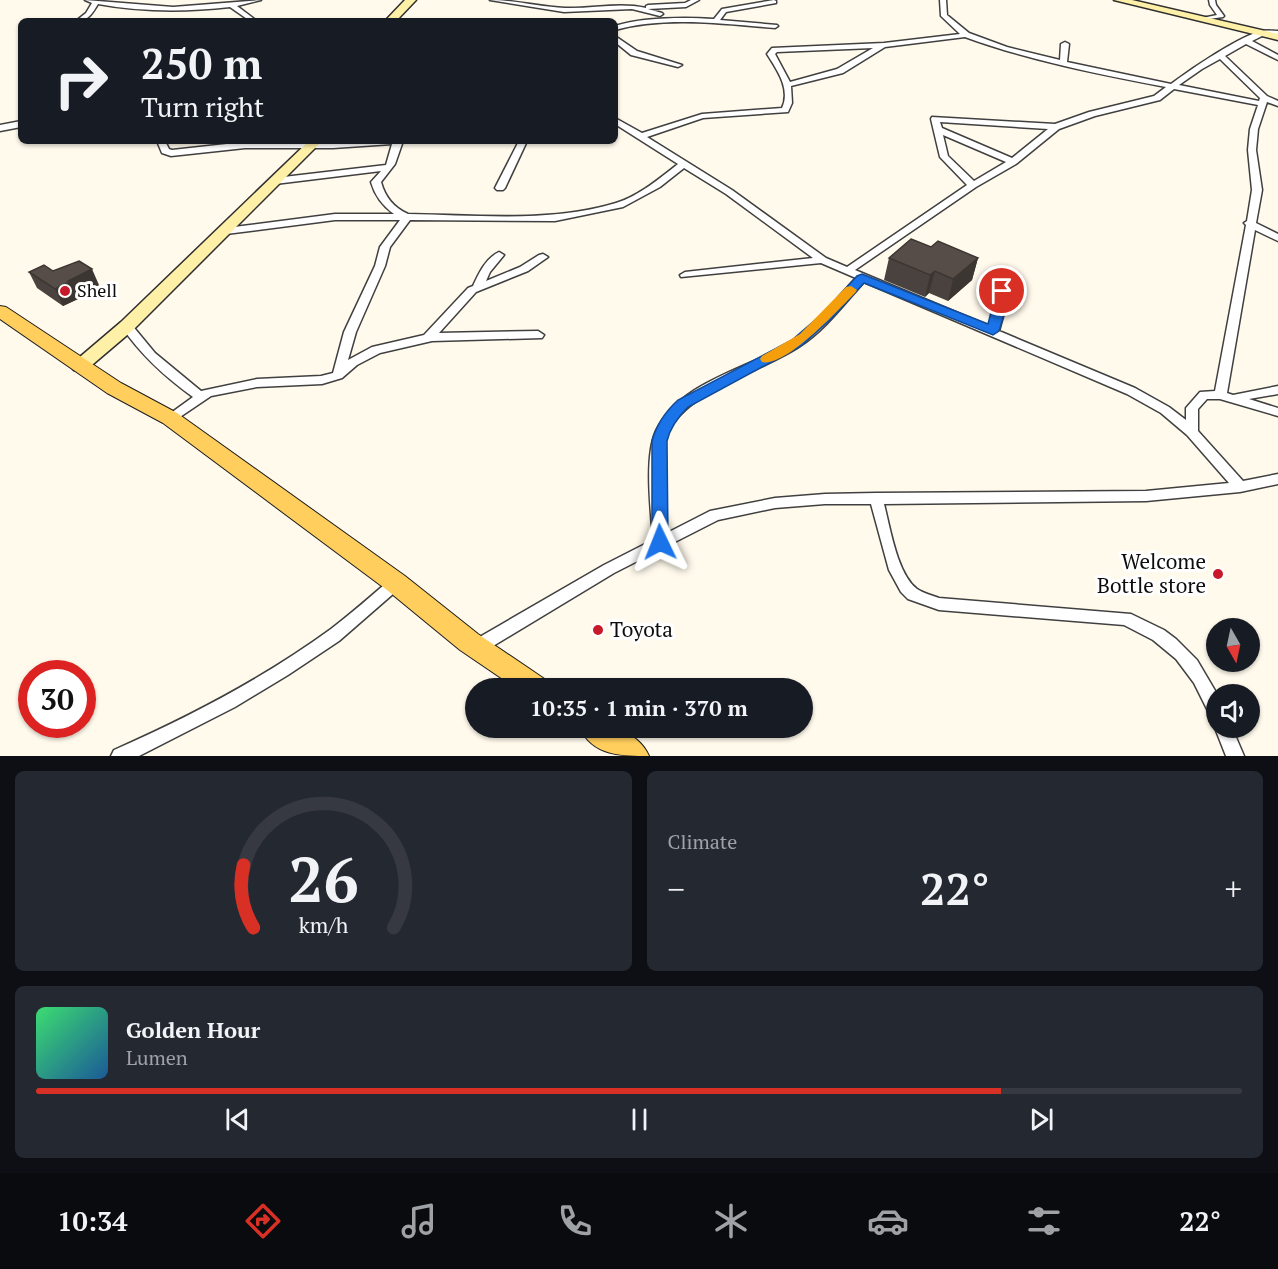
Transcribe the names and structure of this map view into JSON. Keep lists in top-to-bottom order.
{
  "places": ["Shell", "Welcome Bottle store", "Toyota"],
  "north": "bottom",
  "page": {
    "turn": ["250 m", "Turn right"],
    "limit": "30",
    "trip": "10:35 · 1 min · 370 m",
    "tile": "Climate",
    "heat": ["−", "22°", "+"],
    "song": ["Golden Hour", "Lumen"],
    "tabs": ["10:34", "22°"],
    "gauge": ["26", "km/h"]
  }
}
